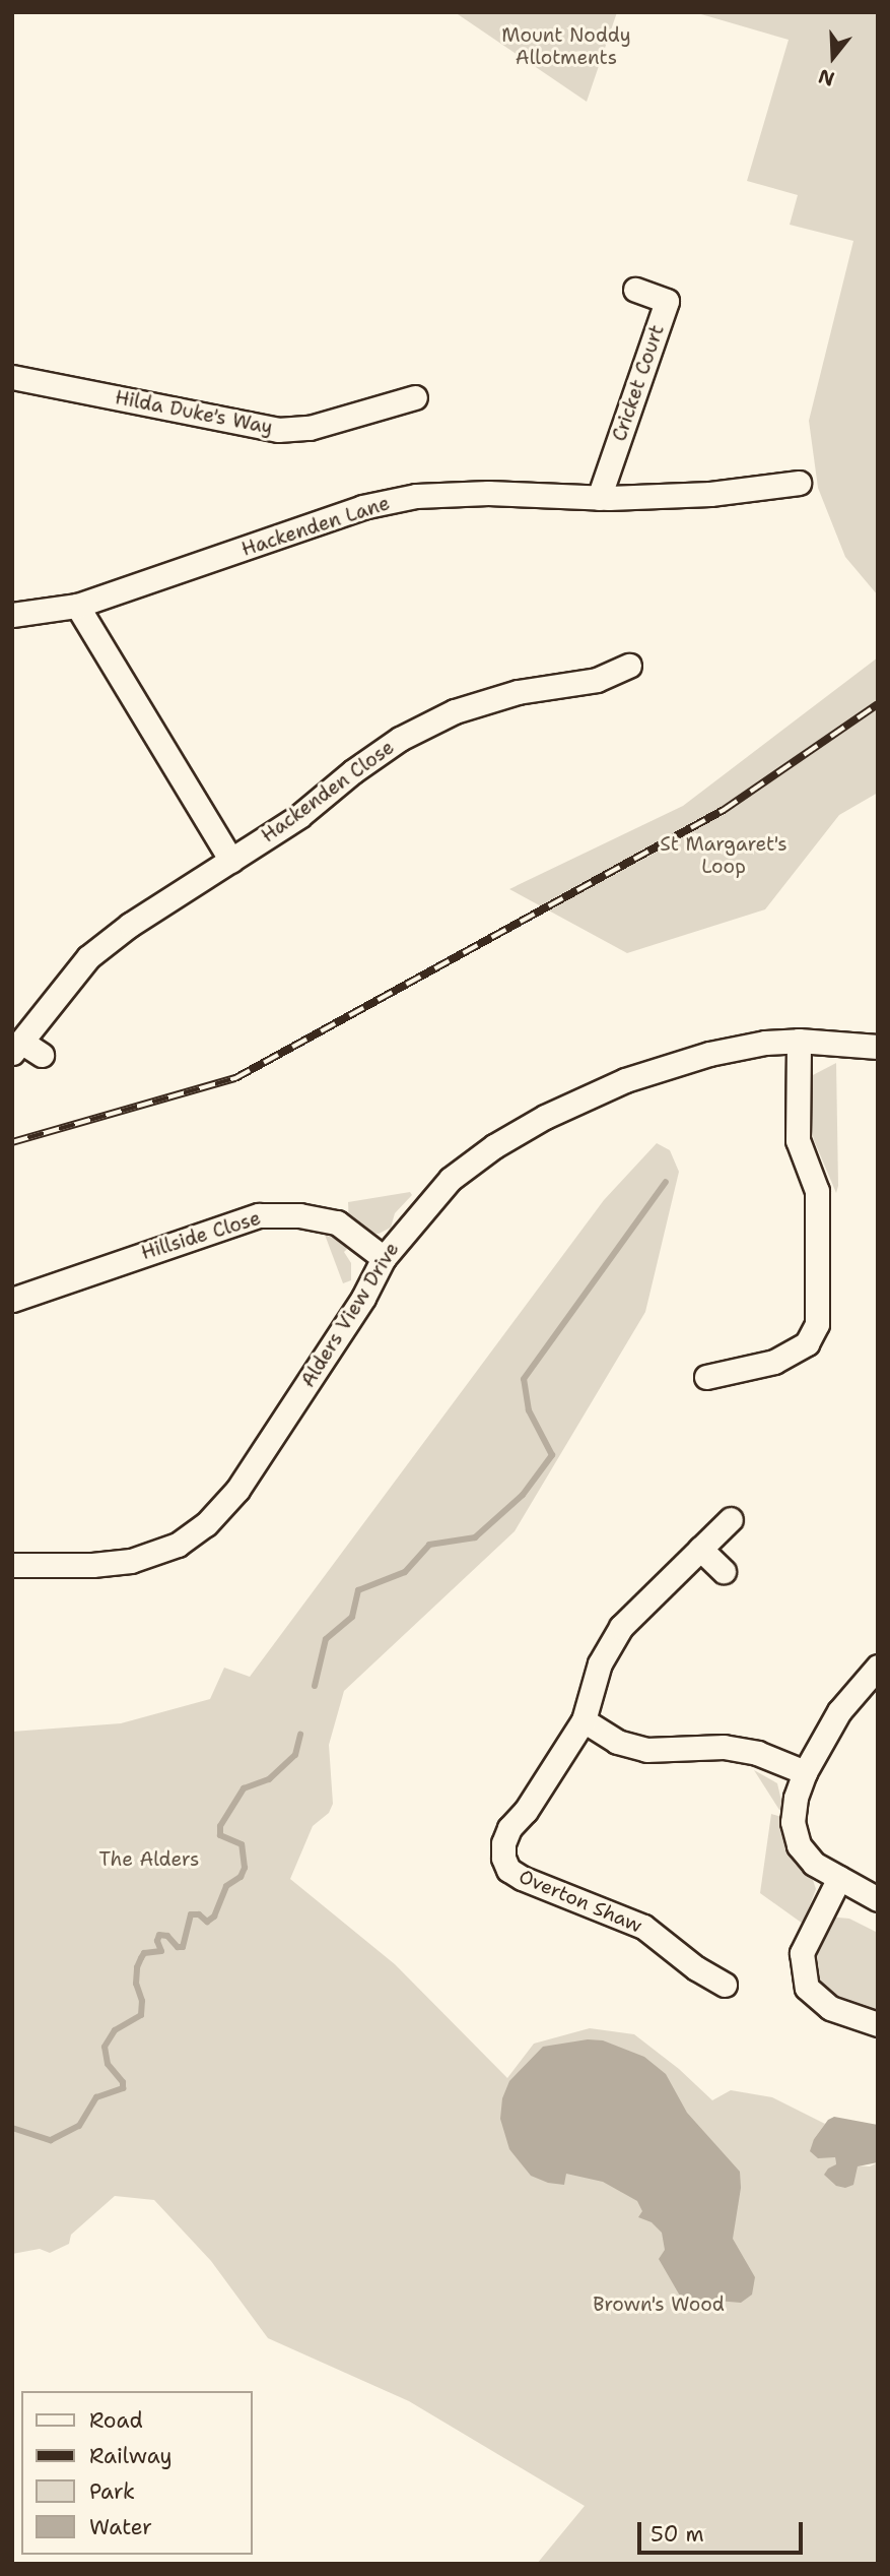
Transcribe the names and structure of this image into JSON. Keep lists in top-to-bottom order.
{
  "streets": {
    "street": [
      "Cricket Court",
      "Hilda Duke's Way",
      "Hackenden Lane",
      "Hackenden Close",
      "Hillside Close",
      "Alders View Drive",
      "Overton Shaw"
    ]
  },
  "crossings": [
    ["Cricket Court", "Hackenden Lane"],
    ["Hillside Close", "Alders View Drive"]
  ],
  "parks": [
    "Mount Noddy Allotments",
    "St Margaret's Loop",
    "The Alders",
    "Brown's Wood"
  ],
  "legend": [
    "Road",
    "Railway",
    "Park",
    "Water"
  ],
  "scale_bar": "50 m",
  "north": "bottom"
}
